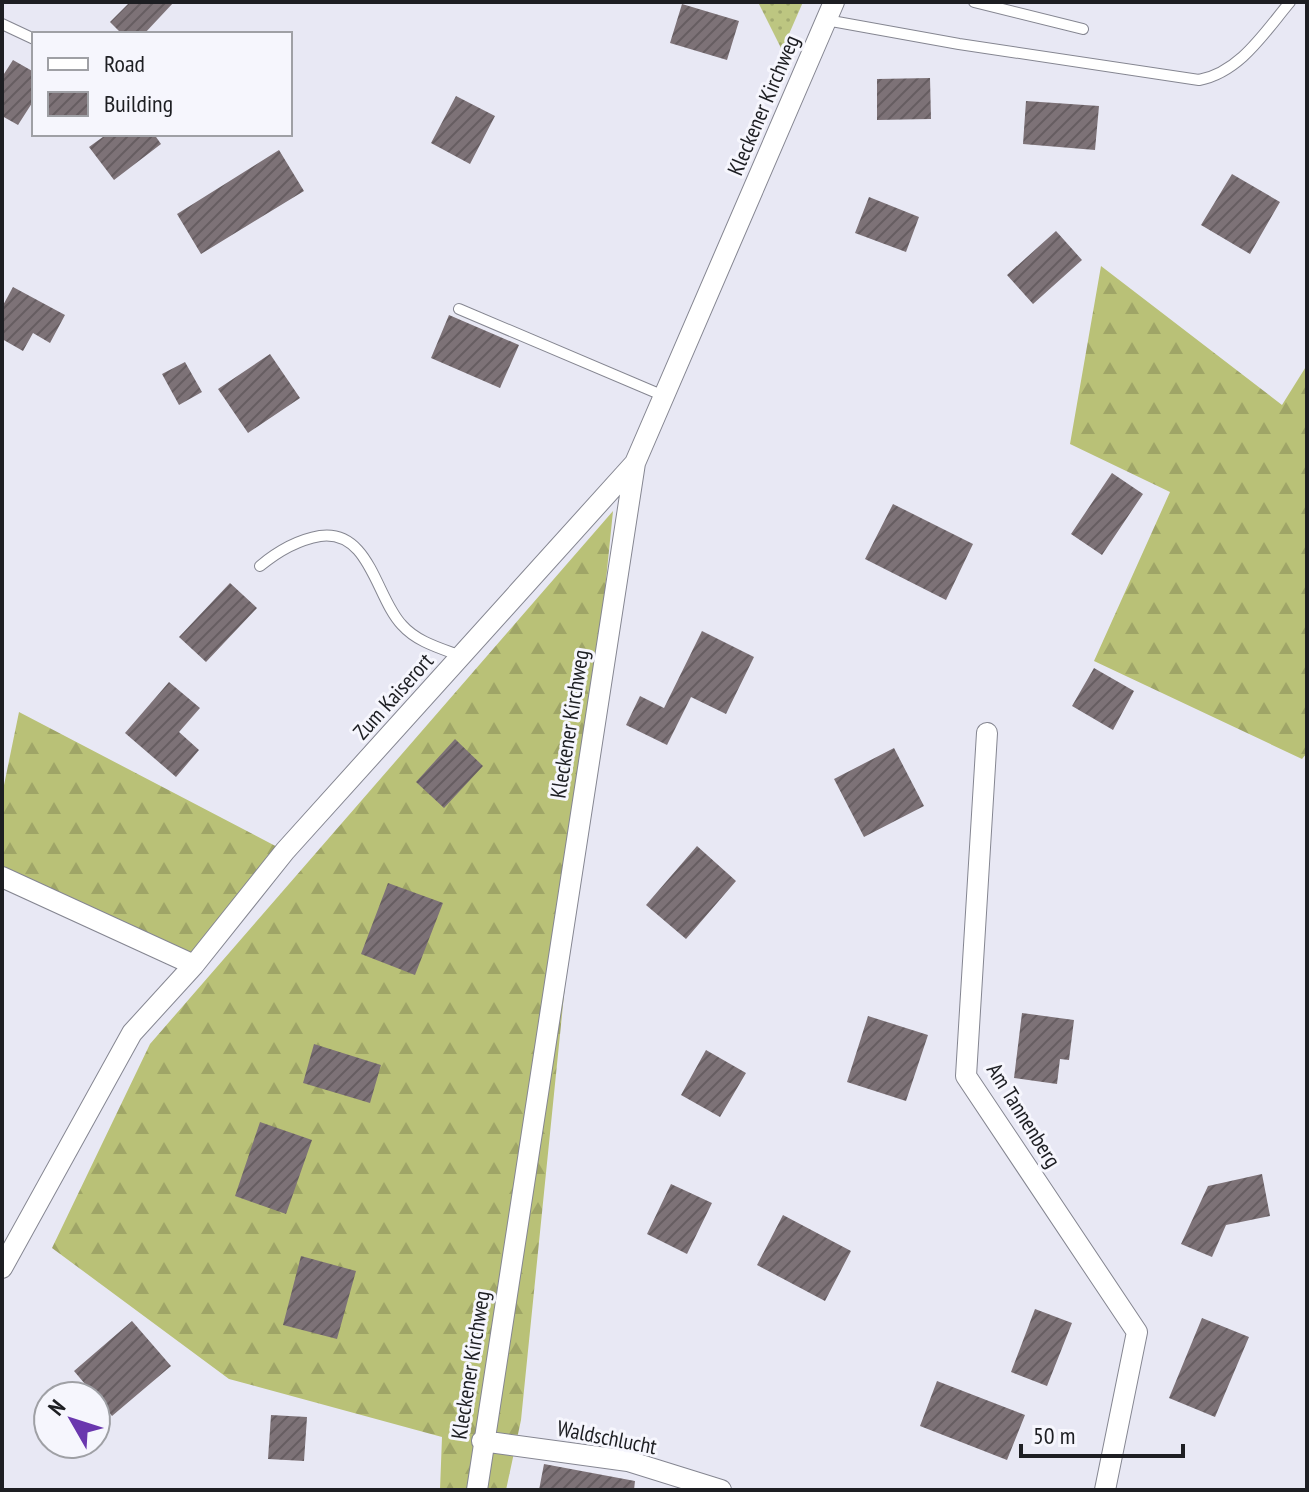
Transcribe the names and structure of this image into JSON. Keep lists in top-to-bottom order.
{
  "streets": {
    "street": [
      "Kleckener Kirchweg",
      "Zum Kaiserort",
      "Am Tannenberg",
      "Waldschlucht"
    ]
  },
  "crossings": [
    ["Kleckener Kirchweg", "Zum Kaiserort"],
    ["Kleckener Kirchweg", "Waldschlucht"]
  ],
  "legend": ["Road", "Building"],
  "scale_bar": "50 m",
  "north": "top left"
}
